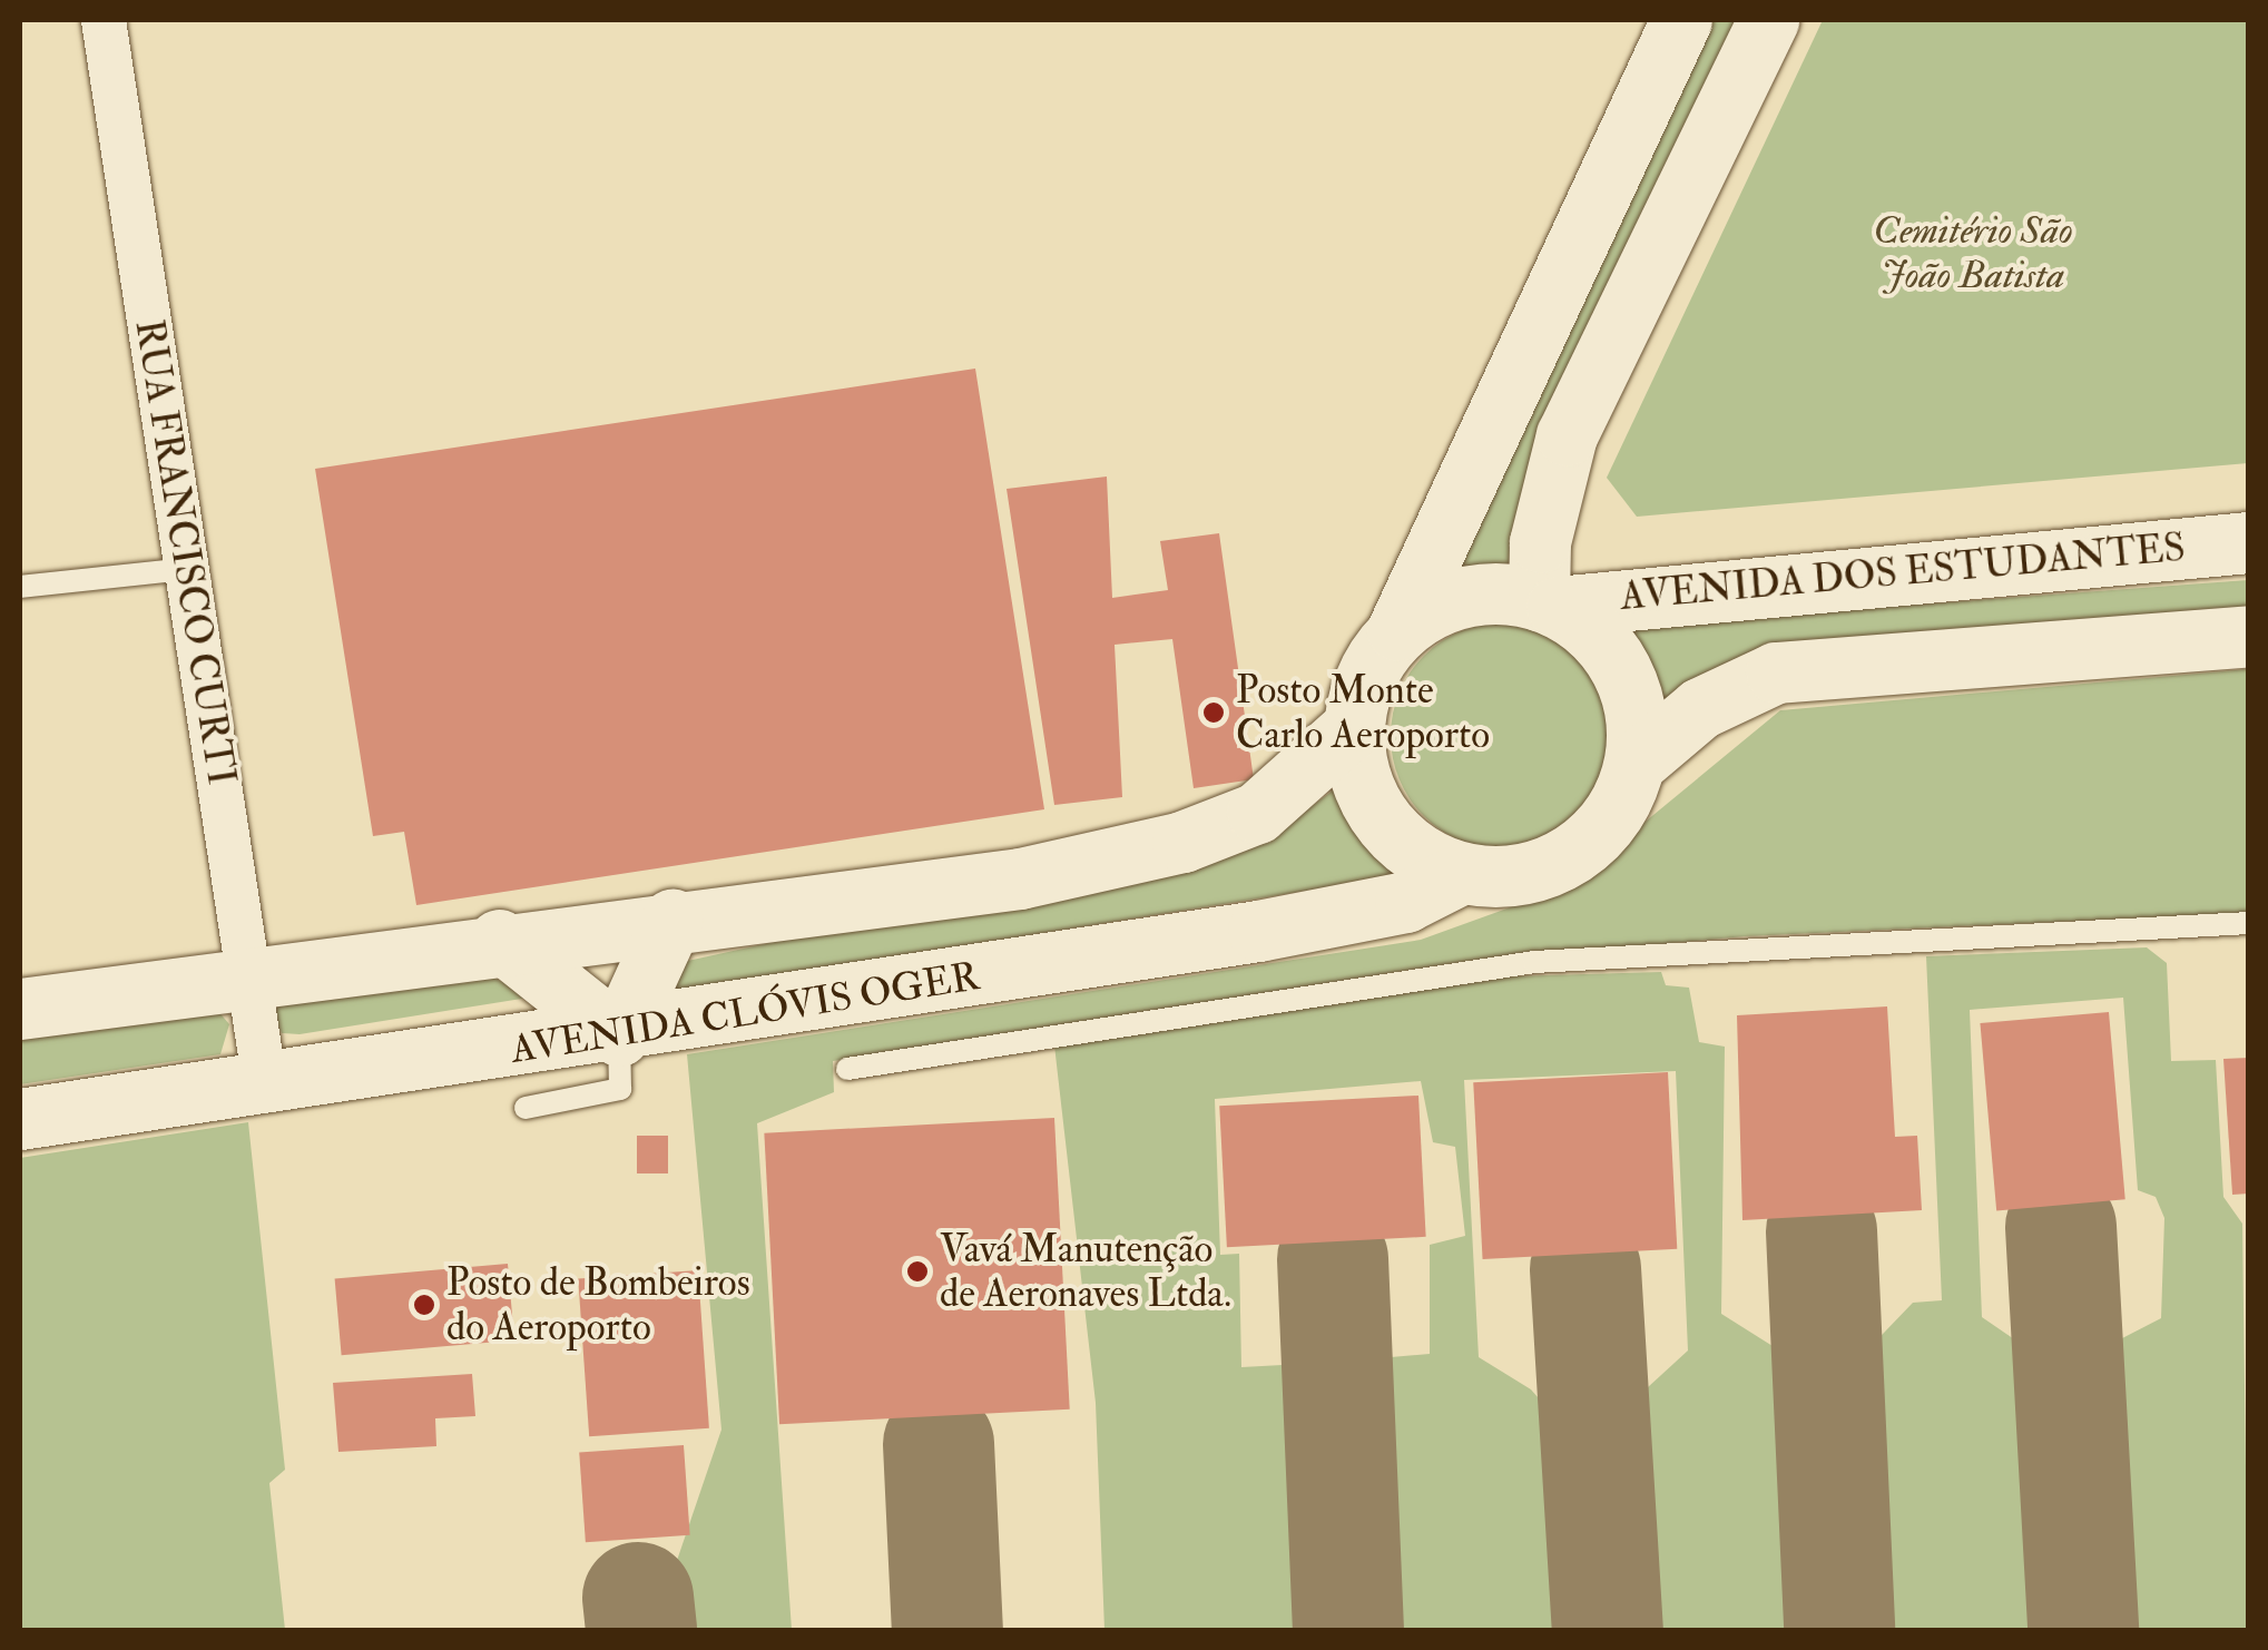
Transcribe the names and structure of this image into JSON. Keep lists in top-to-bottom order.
{
  "streets": {
    "main road": ["AVENIDA DOS ESTUDANTES", "AVENIDA CLÓVIS OGER"],
    "street": ["RUA FRANCISCO CURTI"]
  },
  "crossings": [
    ["RUA FRANCISCO CURTI", "AVENIDA CLÓVIS OGER"],
    ["AVENIDA DOS ESTUDANTES", "AVENIDA CLÓVIS OGER"]
  ],
  "parks": ["Cemitério São João Batista"],
  "places": ["Posto Monte Carlo Aeroporto", "Vavá Manutenção de Aeronaves Ltda.", "Posto de Bombeiros do Aeroporto"]
}
